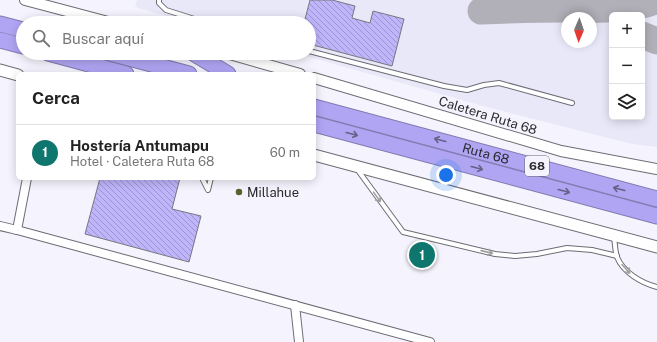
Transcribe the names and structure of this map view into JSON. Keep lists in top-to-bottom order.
{
  "streets": {
    "highway": ["Ruta 68", "68"],
    "street": ["Caletera Ruta 68"]
  },
  "places": ["Millahue"],
  "north": "bottom",
  "page": {
    "map_buttons": ["+", "−"],
    "search": "Buscar aquí",
    "heading": "Cerca",
    "list": [
      {
        "mark": "1",
        "name": "Hostería Antumapu",
        "note": "Hotel · Caletera Ruta 68",
        "value": "60 m"
      }
    ],
    "pins": "1"
  }
}
